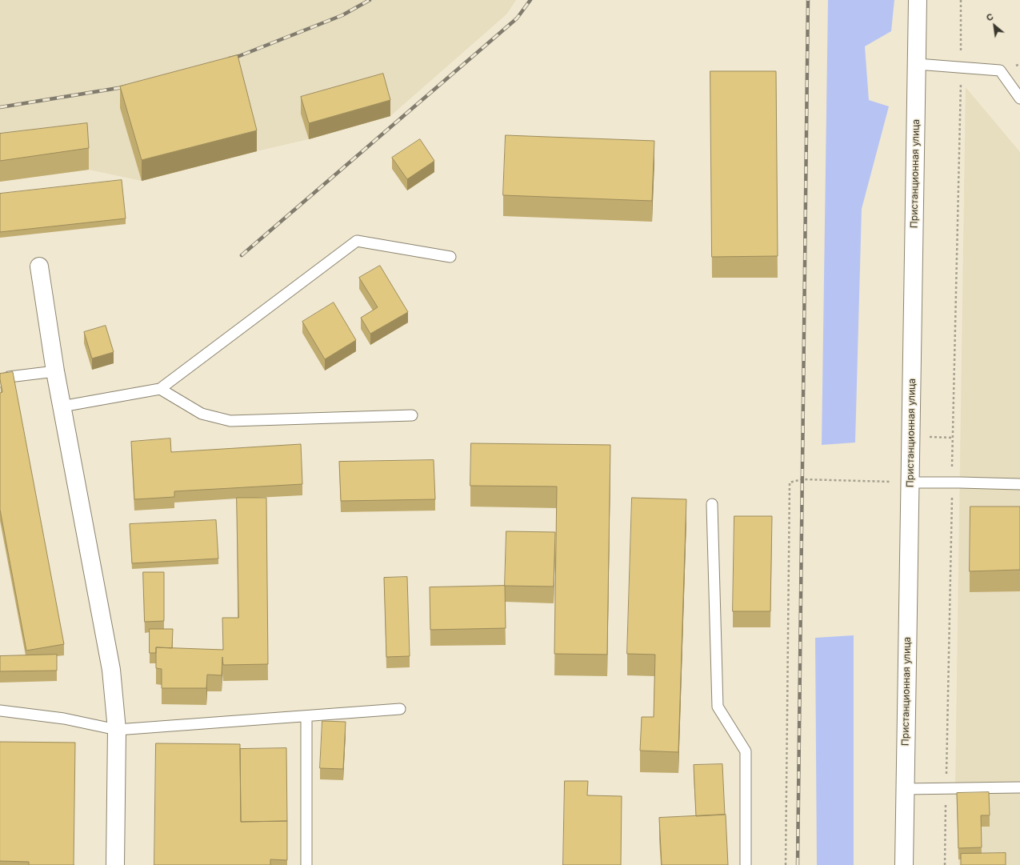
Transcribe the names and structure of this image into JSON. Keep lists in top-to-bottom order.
{
  "streets": {
    "street": ["Пристанционная улица"]
  },
  "north": "top left"
}
